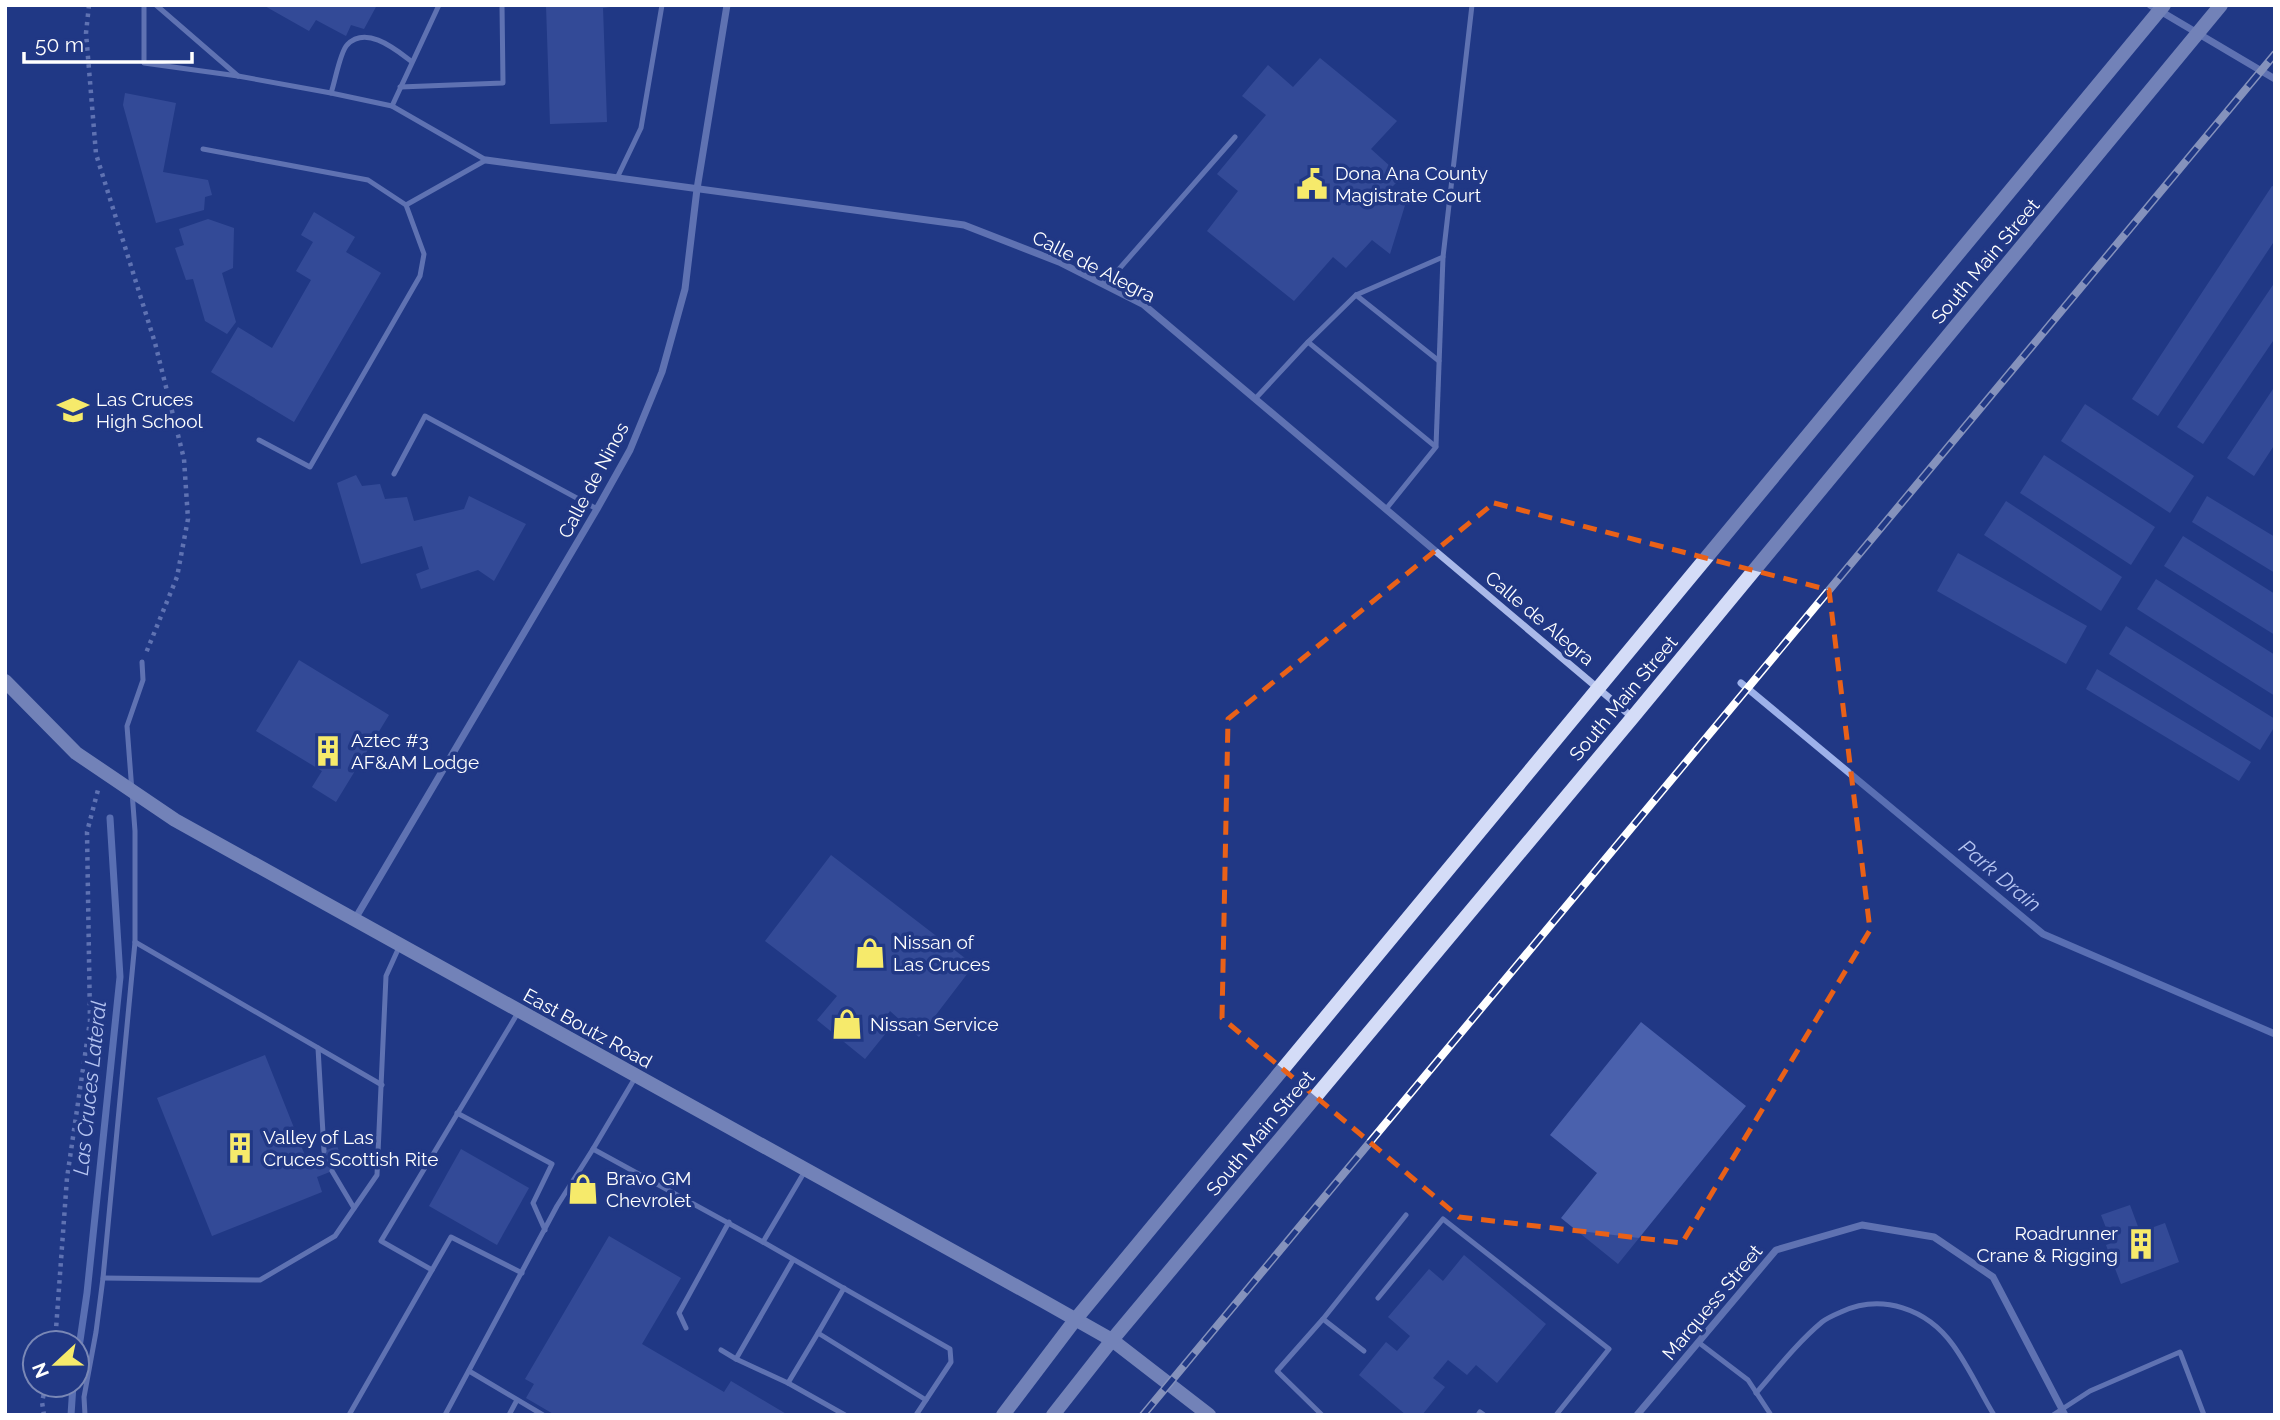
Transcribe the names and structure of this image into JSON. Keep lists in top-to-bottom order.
{
  "streets": {
    "main road": ["South Main Street", "East Boutz Road"],
    "street": ["Calle de Alegra", "Calle de Ninos", "Marquess Street"]
  },
  "crossings": [
    ["South Main Street", "Calle de Alegra"],
    ["South Main Street", "East Boutz Road"],
    ["Calle de Alegra", "Calle de Ninos"],
    ["Calle de Ninos", "East Boutz Road"]
  ],
  "water": ["Park Drain", "Las Cruces Lateral"],
  "places": {
    "public building": ["Dona Ana County Magistrate Court"],
    "school or university": ["Las Cruces High School"],
    "building": ["Aztec #3 AF&AM Lodge", "Valley of Las Cruces Scottish Rite", "Roadrunner Crane & Rigging"],
    "shop": ["Nissan of Las Cruces", "Nissan Service", "Bravo GM Chevrolet"]
  },
  "scale_bar": "50 m",
  "north": "left"
}
